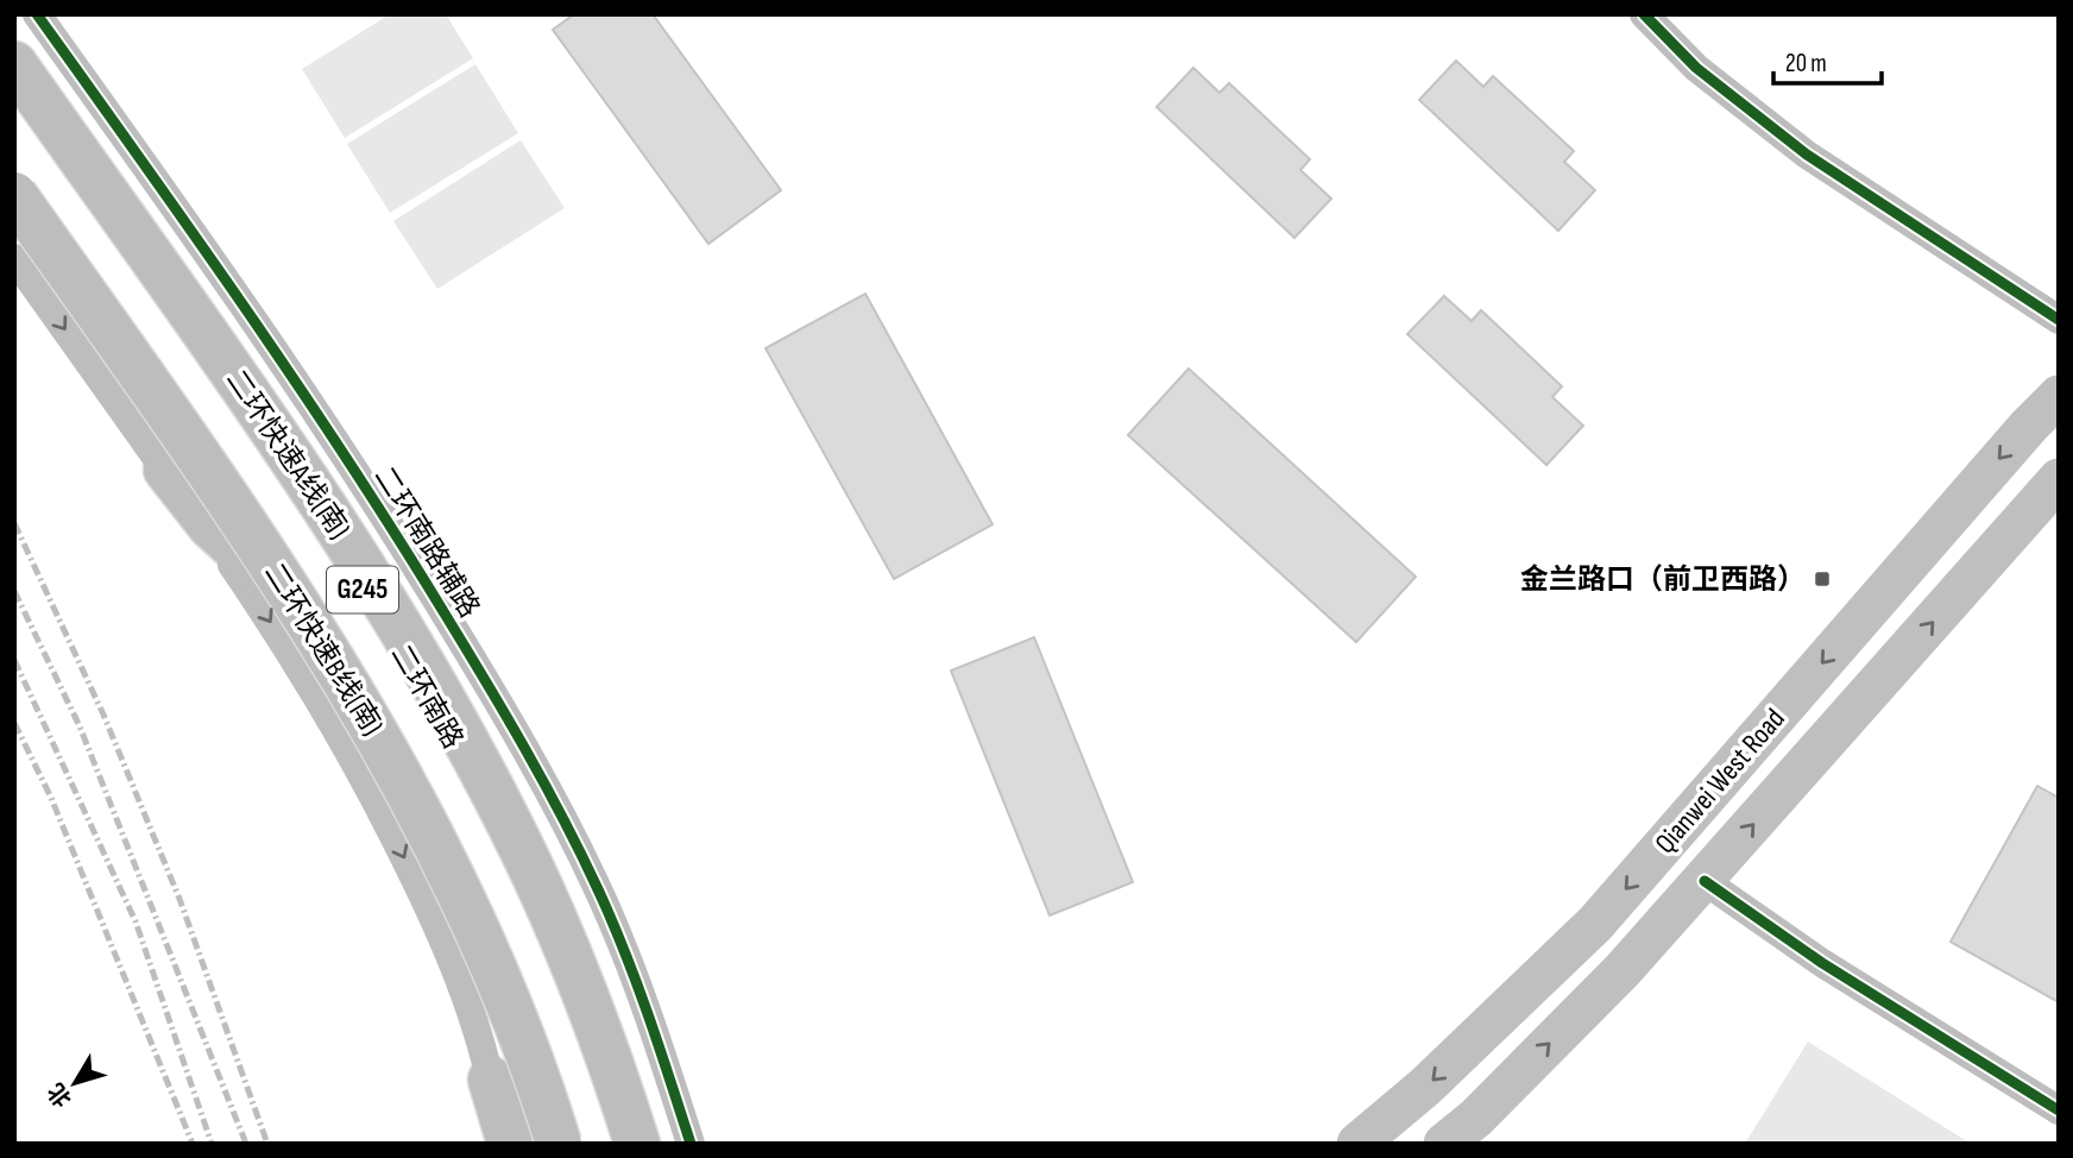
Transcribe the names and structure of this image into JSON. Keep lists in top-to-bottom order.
{
  "streets": {
    "main road": [
      "二环快速A线(南)",
      "G245",
      "二环快速B线(南)",
      "二环南路",
      "Qianwei West Road"
    ],
    "street": ["二环南路辅路"]
  },
  "places": {
    "transit": ["金兰路口（前卫西路）"]
  },
  "scale_bar": "20 m",
  "north": "bottom left"
}
